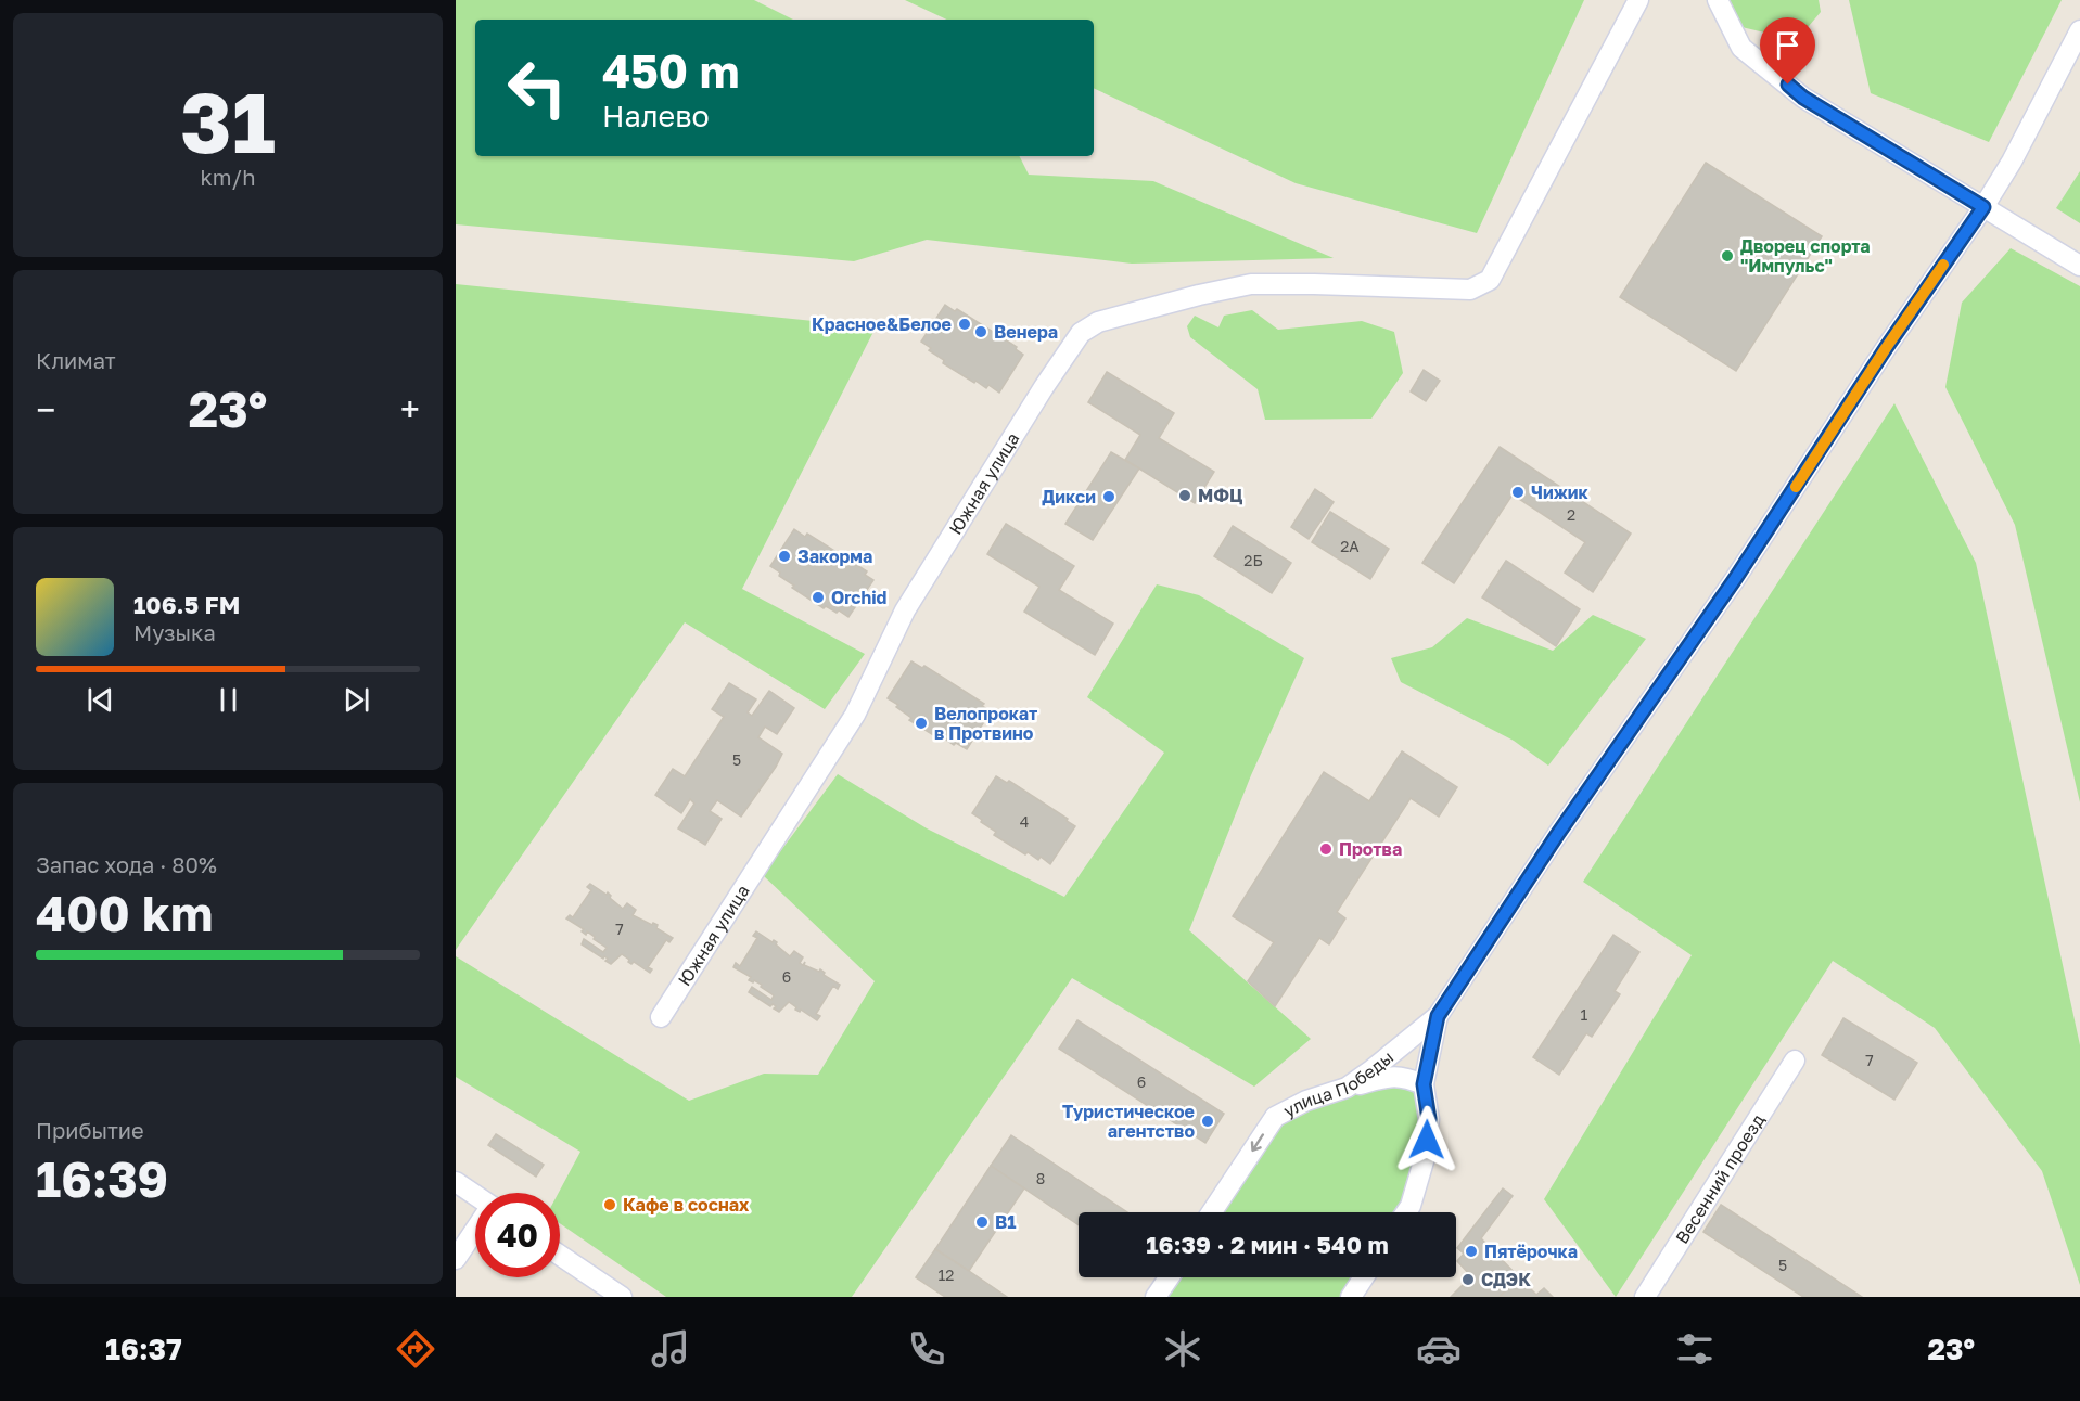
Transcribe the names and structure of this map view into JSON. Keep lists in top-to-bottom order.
{
  "streets": {
    "street": ["Южная улица", "улица Победы", "Весенний проезд"]
  },
  "places": [
    "Дворец спорта \"Импульс\"",
    "Красное&Белое",
    "Венера",
    "Чижик",
    "МФЦ",
    "Дикси",
    "Закорма",
    "Orchid",
    "Велопрокат в Протвино",
    "Протва",
    "Туристическое агентство",
    "Кафе в соснах",
    "В1",
    "Пятёрочка",
    "СДЭК"
  ],
  "house_numbers": [
    "2",
    "2А",
    "2Б",
    "5",
    "4",
    "7",
    "6",
    "1",
    "7",
    "6",
    "8",
    "5",
    "12"
  ],
  "page": {
    "tile": [
      ["31", "km/h"],
      "Климат",
      ["Запас хода · 80%", "400 km"],
      ["Прибытие", "16:39"]
    ],
    "turn": ["450 m", "Налево"],
    "heat": ["−", "23°", "+"],
    "song": ["106.5 FM", "Музыка"],
    "limit": "40",
    "trip": "16:39 · 2 мин · 540 m",
    "tabs": ["16:37", "23°"]
  }
}
